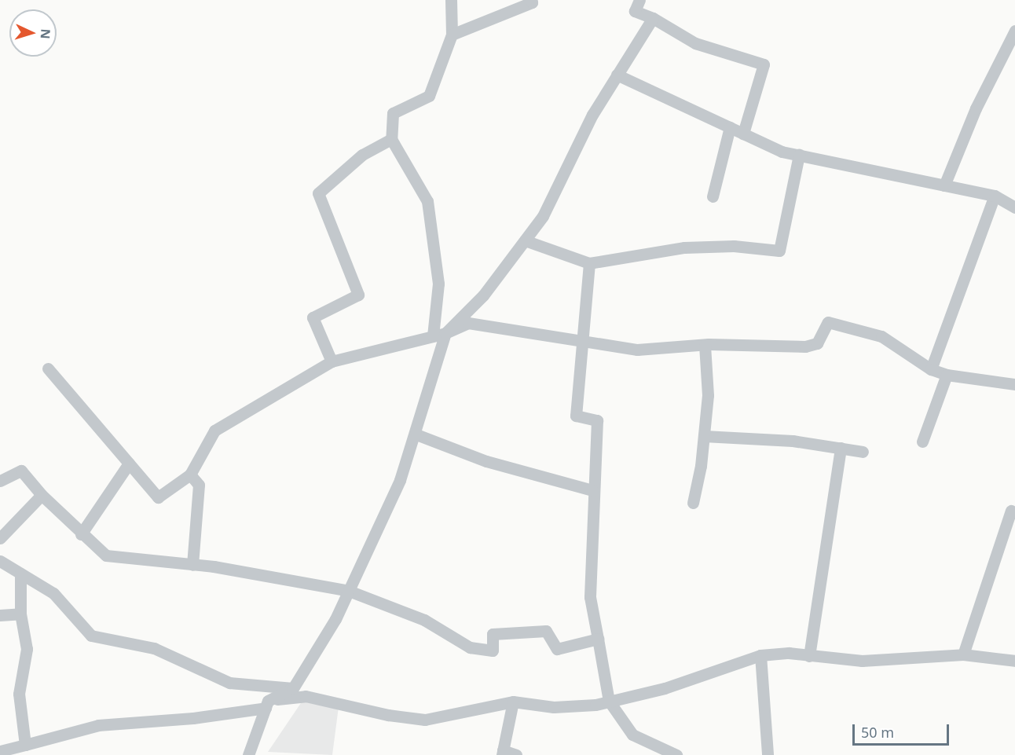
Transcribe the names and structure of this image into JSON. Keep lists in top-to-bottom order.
{
  "scale_bar": "50 m",
  "north": "right"
}
